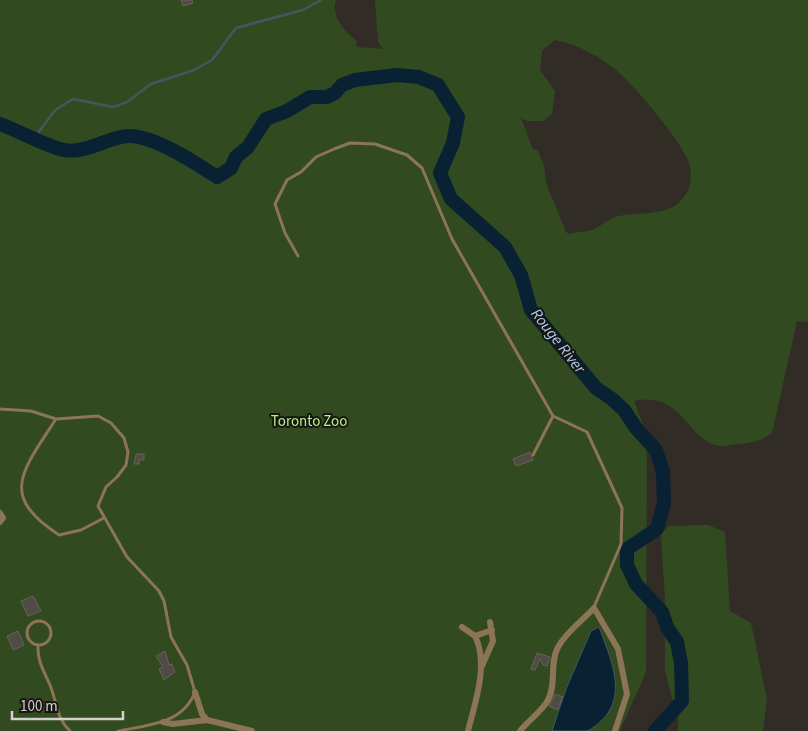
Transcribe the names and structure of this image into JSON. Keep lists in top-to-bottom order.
{
  "water": ["Rouge River"],
  "parks": ["Toronto Zoo"],
  "scale_bar": "100 m"
}
